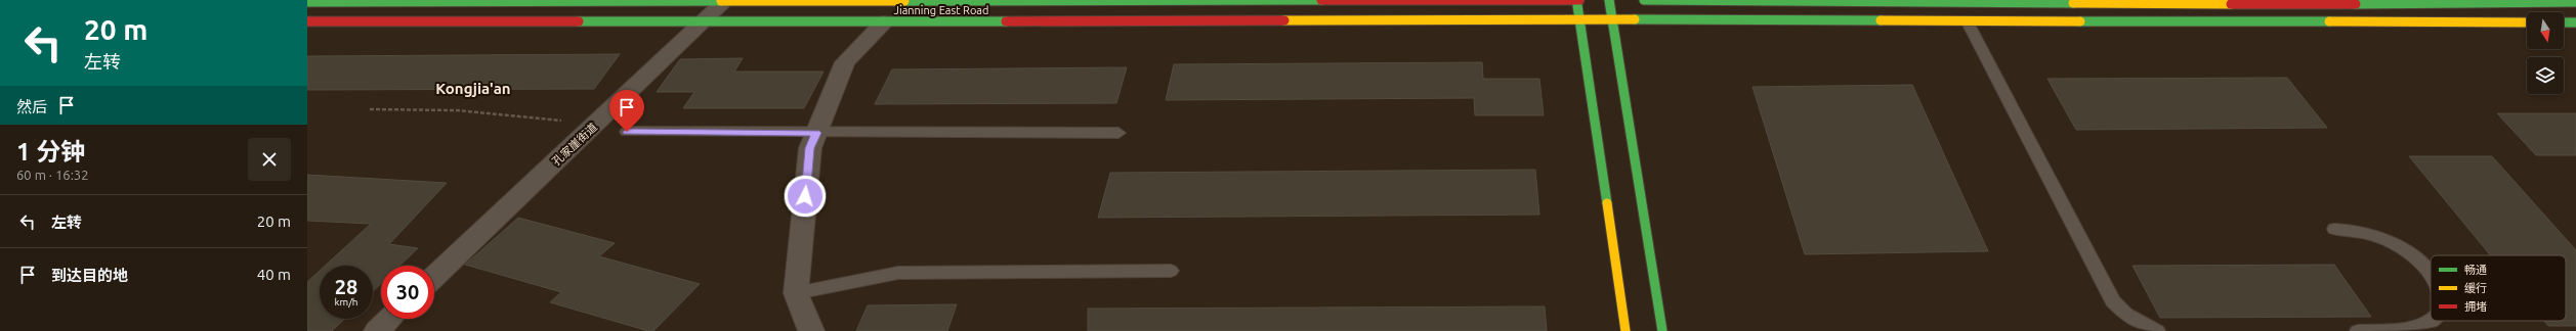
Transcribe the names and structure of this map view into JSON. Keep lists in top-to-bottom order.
{
  "streets": {
    "main road": ["Jianning East Road"],
    "street": ["孔家崖街道"]
  },
  "crossings": [
    ["Jianning East Road", "孔家崖街道"]
  ],
  "districts": ["Kongjia'an"],
  "legend": ["畅通", "缓行", "拥堵"],
  "north": "bottom",
  "page": {
    "turn": ["20 m", "左转"],
    "then": "然后",
    "heading": ["1 分钟", "60 m · 16:32"],
    "list": [
      {
        "name": "左转",
        "value": "20 m"
      },
      {
        "name": "到达目的地",
        "value": "40 m"
      }
    ],
    "speed": "28 km/h",
    "limit": "30"
  }
}
